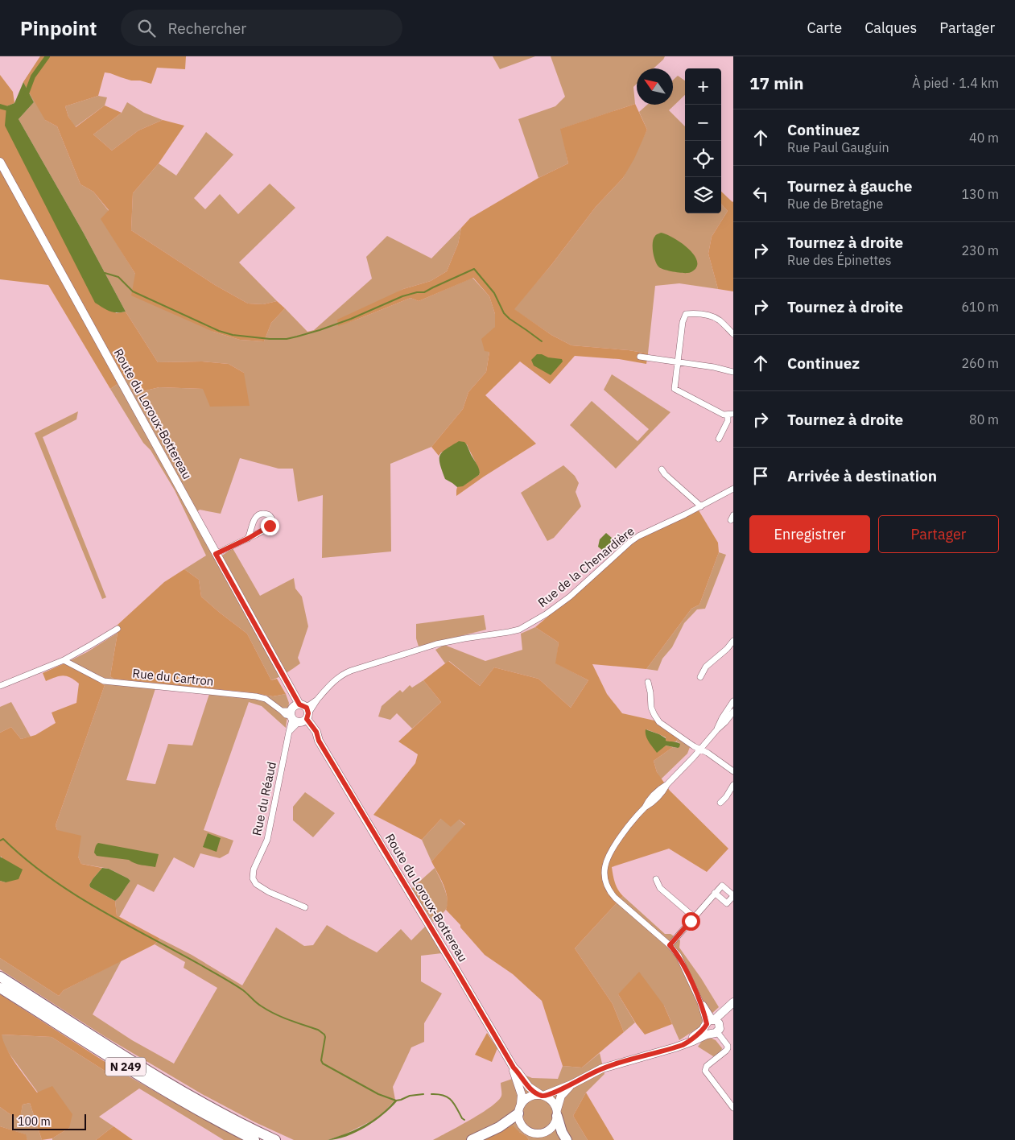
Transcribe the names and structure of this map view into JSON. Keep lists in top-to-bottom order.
{
  "streets": {
    "highway": ["N 249"],
    "main road": ["Route du Loroux-Bottereau"],
    "street": ["Rue de la Chenardière", "Rue du Cartron", "Rue du Réaud"]
  },
  "crossings": [
    ["Route du Loroux-Bottereau", "Rue de la Chenardière"],
    ["Route du Loroux-Bottereau", "Rue du Cartron"],
    ["Route du Loroux-Bottereau", "Rue du Réaud"],
    ["Rue de la Chenardière", "Rue du Cartron"],
    ["Rue de la Chenardière", "Rue du Réaud"],
    ["Rue du Cartron", "Rue du Réaud"]
  ],
  "scale_bar": "100 m",
  "north": "top left",
  "page": {
    "header": "Pinpoint",
    "search": "Rechercher",
    "nav": ["Carte", "Calques", "Partager"],
    "heading": ["17 min", "À pied · 1.4 km"],
    "map_buttons": ["+", "−"],
    "list": [
      ["Continuez", "Rue Paul Gauguin", "40 m"],
      ["Tournez à gauche", "Rue de Bretagne", "130 m"],
      ["Tournez à droite", "Rue des Épinettes", "230 m"],
      ["Tournez à droite", "610 m"],
      ["Continuez", "260 m"],
      ["Tournez à droite", "80 m"],
      "Arrivée à destination"
    ],
    "buttons": ["Enregistrer", "Partager"],
    "scale": "100 m"
  }
}
